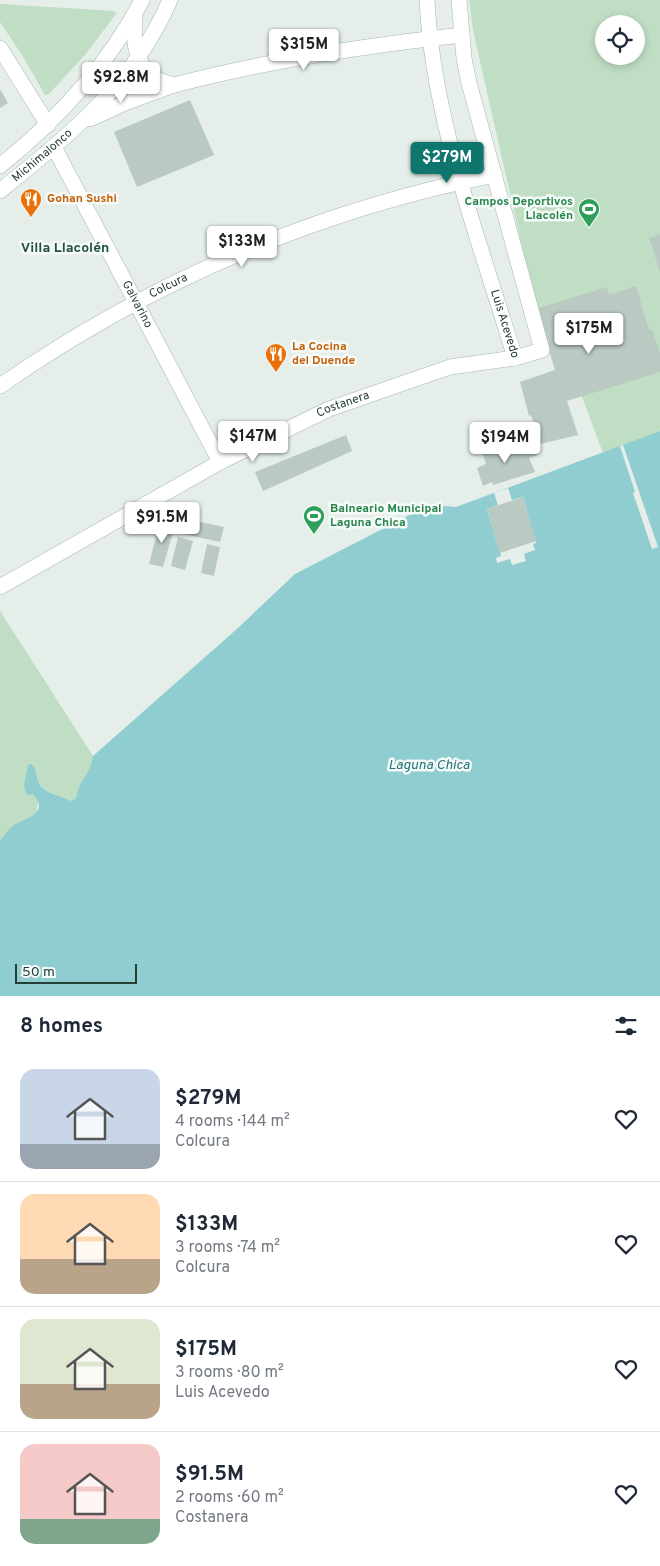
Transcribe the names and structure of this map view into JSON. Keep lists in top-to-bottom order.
{
  "streets": {
    "street": [
      "Michimalonco",
      "Colcura",
      "Galvarino",
      "Luis Acevedo",
      "Costanera"
    ]
  },
  "crossings": [
    ["Michimalonco", "Galvarino"],
    ["Colcura", "Galvarino"],
    ["Colcura", "Luis Acevedo"],
    ["Galvarino", "Costanera"],
    ["Luis Acevedo", "Costanera"]
  ],
  "districts": ["Villa Llacolén"],
  "water": ["Laguna Chica"],
  "places": {
    "restaurant": ["Gohan Sushi", "La Cocina del Duende"],
    "sports": ["Campos Deportivos Llacolén", "Balneario Municipal Laguna Chica"]
  },
  "scale_bar": "50 m",
  "page": {
    "price": [
      "$315M",
      "$92.8M",
      "$279M",
      "$133M",
      "$175M",
      "$147M",
      "$194M",
      "$91.5M"
    ],
    "scale": "50 m",
    "heading": "8 homes",
    "list": [
      {
        "name": "$279M",
        "note": "4 rooms · 144 m² · Colcura"
      },
      {
        "name": "$133M",
        "note": "3 rooms · 74 m² · Colcura"
      },
      {
        "name": "$175M",
        "note": "3 rooms · 80 m² · Luis Acevedo"
      },
      {
        "name": "$91.5M",
        "note": "2 rooms · 60 m² · Costanera"
      }
    ]
  }
}
